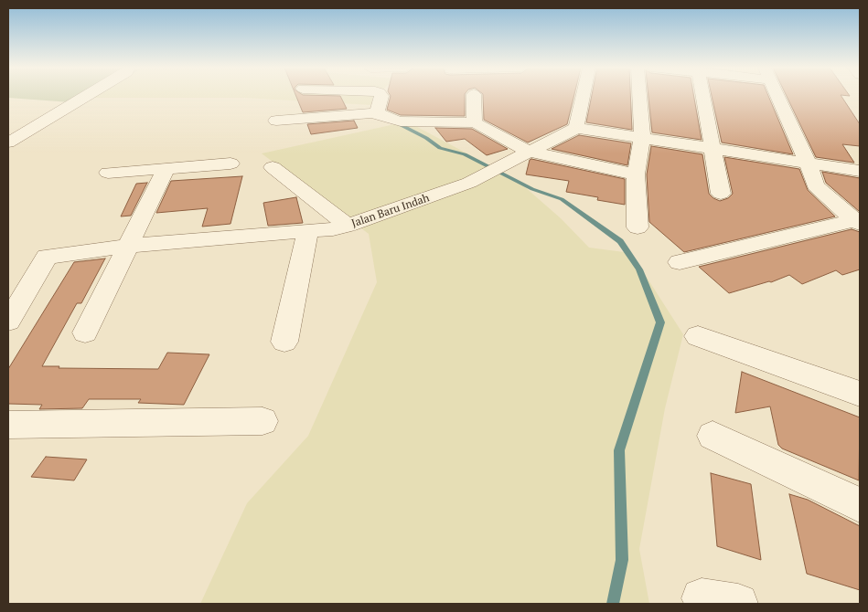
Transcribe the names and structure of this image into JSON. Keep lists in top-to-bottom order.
{
  "streets": {
    "street": ["Jalan Baru Indah"]
  }
}
